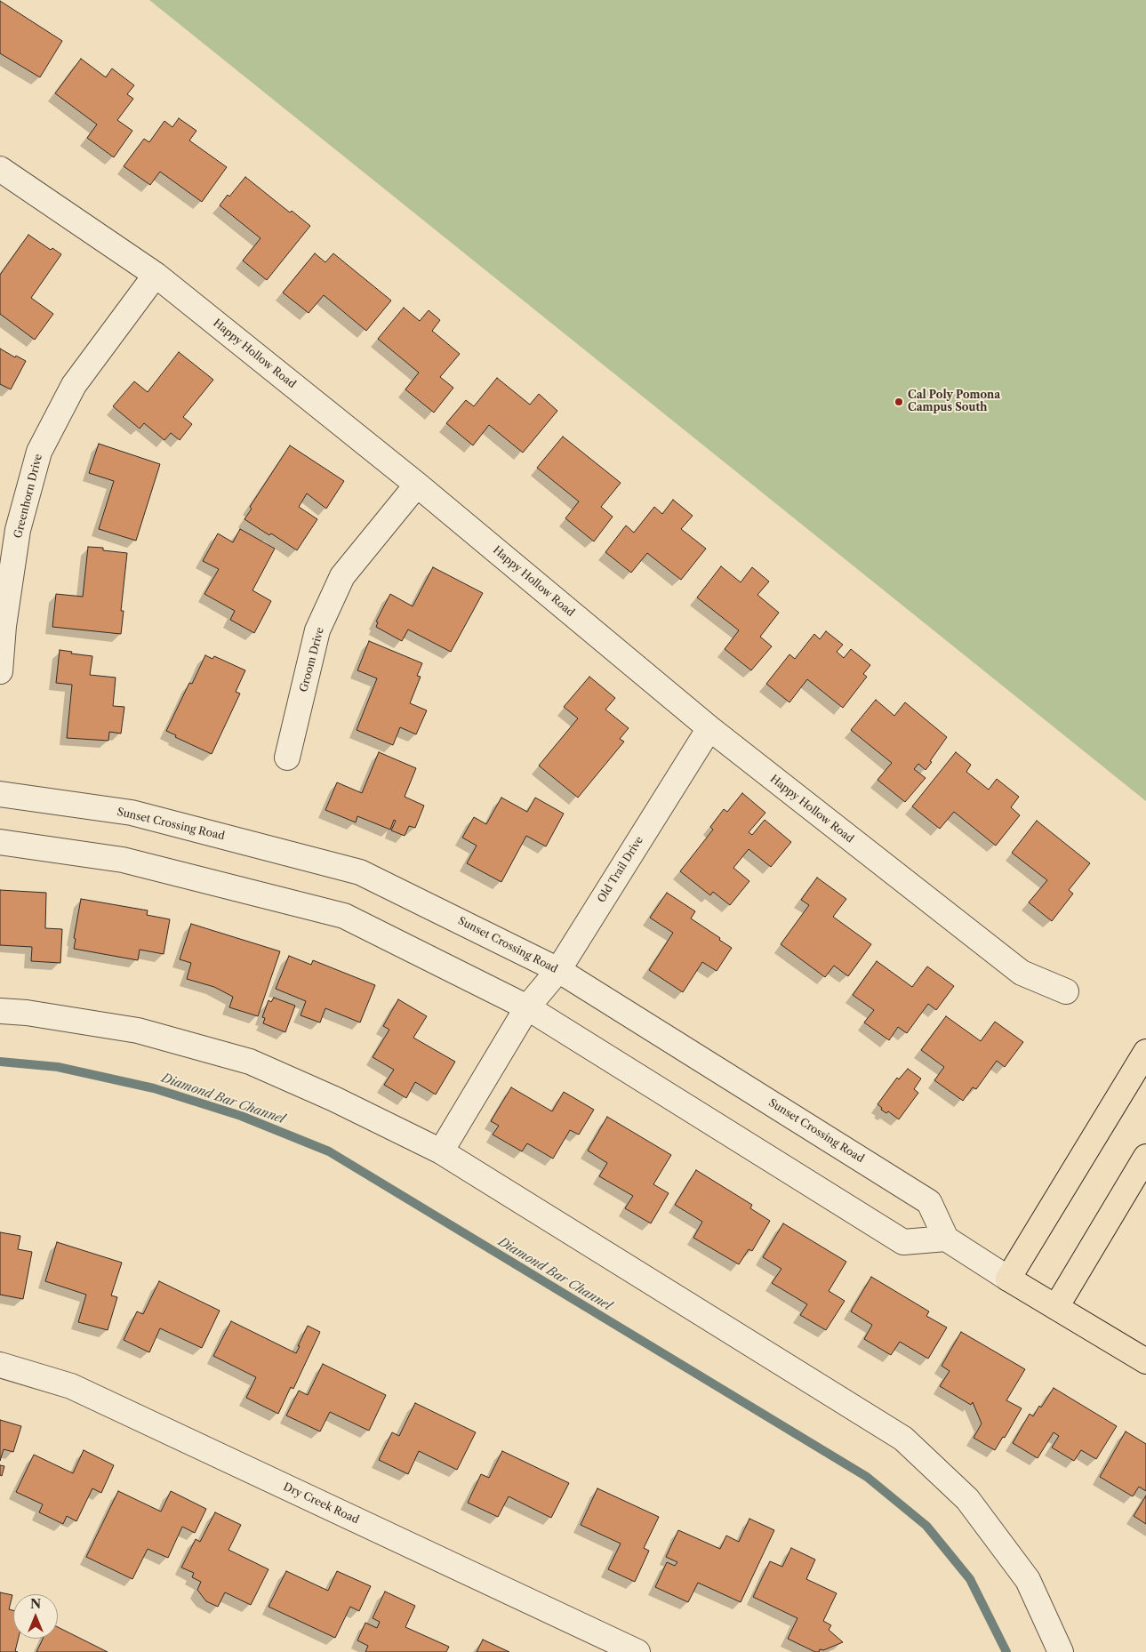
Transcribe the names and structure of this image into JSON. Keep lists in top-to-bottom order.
{
  "streets": {
    "street": [
      "Happy Hollow Road",
      "Greenhorn Drive",
      "Groom Drive",
      "Sunset Crossing Road",
      "Old Trail Drive",
      "Dry Creek Road"
    ]
  },
  "crossings": [
    ["Happy Hollow Road", "Greenhorn Drive"],
    ["Happy Hollow Road", "Groom Drive"],
    ["Happy Hollow Road", "Old Trail Drive"],
    ["Sunset Crossing Road", "Old Trail Drive"]
  ],
  "water": ["Diamond Bar Channel"],
  "places": ["Cal Poly Pomona Campus South"],
  "north": "top"
}
